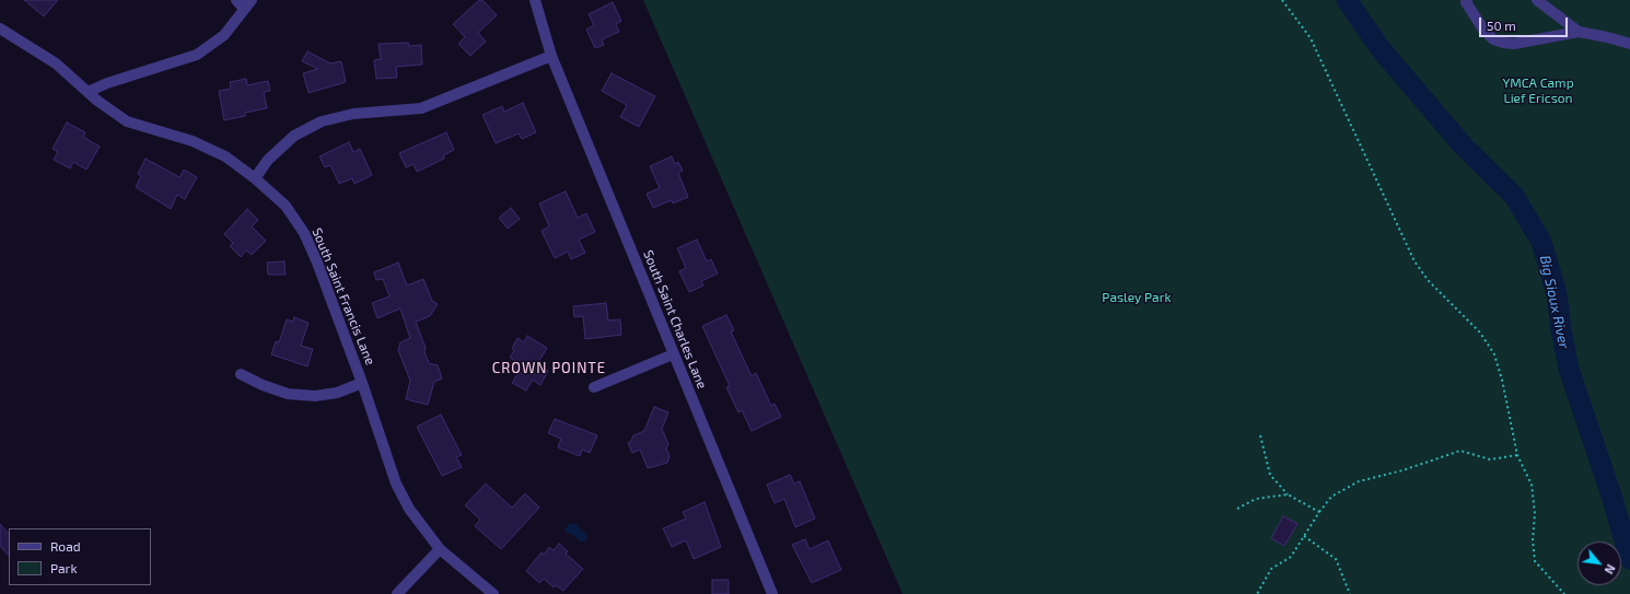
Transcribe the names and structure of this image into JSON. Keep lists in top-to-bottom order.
{
  "streets": {
    "street": ["South Saint Francis Lane", "South Saint Charles Lane"]
  },
  "districts": ["CROWN POINTE"],
  "water": ["Big Sioux River"],
  "parks": ["YMCA Camp Lief Ericson", "Pasley Park"],
  "legend": ["Road", "Park"],
  "scale_bar": "50 m",
  "north": "bottom right"
}
